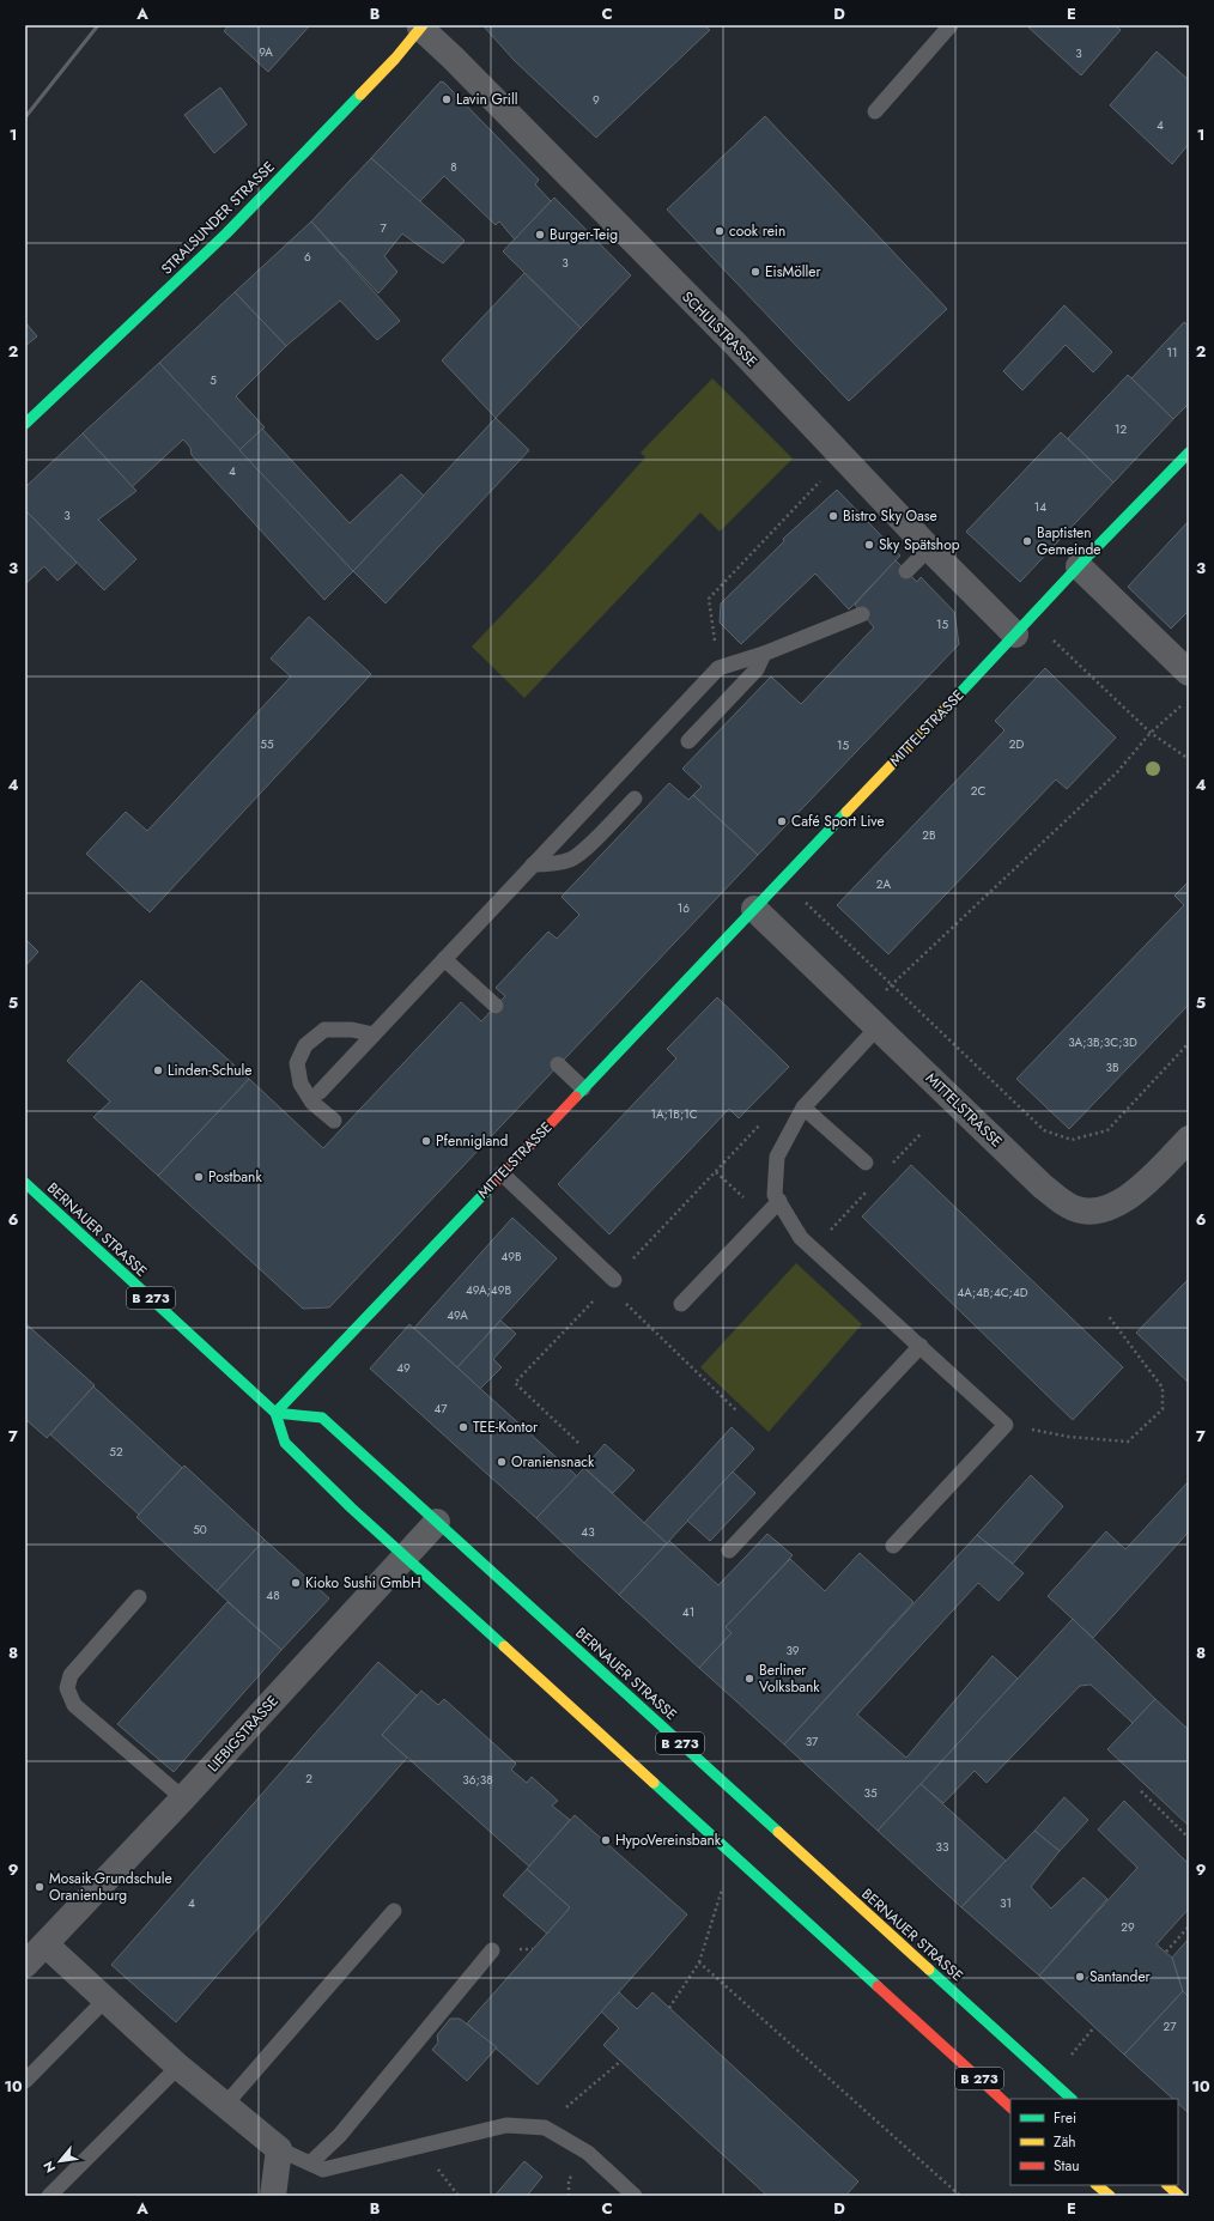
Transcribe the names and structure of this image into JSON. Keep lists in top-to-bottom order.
{
  "streets": {
    "main road": [
      "STRALSUNDER STRASSE",
      "MITTELSTRASSE",
      "BERNAUER STRASSE",
      "B 273"
    ],
    "street": ["SCHULSTRASSE", "LIEBIGSTRASSE"]
  },
  "crossings": [
    ["STRALSUNDER STRASSE", "SCHULSTRASSE"],
    ["SCHULSTRASSE", "MITTELSTRASSE"],
    ["MITTELSTRASSE", "BERNAUER STRASSE"],
    ["MITTELSTRASSE", "B 273"],
    ["BERNAUER STRASSE", "B 273"],
    ["BERNAUER STRASSE", "LIEBIGSTRASSE"],
    ["B 273", "LIEBIGSTRASSE"]
  ],
  "places": [
    "Lavin Grill",
    "cook rein",
    "Burger-Teig",
    "EisMöller",
    "Bistro Sky Oase",
    "Baptisten Gemeinde",
    "Sky Spätshop",
    "Café Sport Live",
    "Linden-Schule",
    "Pfennigland",
    "Postbank",
    "TEE-Kontor",
    "Oraniensnack",
    "Kioko Sushi GmbH",
    "Berliner Volksbank",
    "HypoVereinsbank",
    "Mosaik-Grundschule Oranienburg",
    "Santander"
  ],
  "house_numbers": [
    "9A",
    "3",
    "9",
    "4",
    "8",
    "7",
    "6",
    "3",
    "11",
    "5",
    "12",
    "4",
    "14",
    "3",
    "15",
    "55",
    "2D",
    "15",
    "2C",
    "2B",
    "2A",
    "16",
    "3A;3B;3C;3D",
    "3B",
    "1A;1B;1C",
    "49B",
    "49A;49B",
    "4A;4B;4C;4D",
    "49A",
    "49",
    "47",
    "52",
    "50",
    "43",
    "48",
    "41",
    "39",
    "37",
    "2",
    "36;38",
    "35",
    "33",
    "4",
    "31",
    "29",
    "27"
  ],
  "legend": ["Frei", "Zäh", "Stau"],
  "north": "bottom left",
  "grid": {
    "columns": [
      "A",
      "B",
      "C",
      "D",
      "E"
    ],
    "rows": [
      "1",
      "2",
      "3",
      "4",
      "5",
      "6",
      "7",
      "8",
      "9",
      "10"
    ]
  }
}
